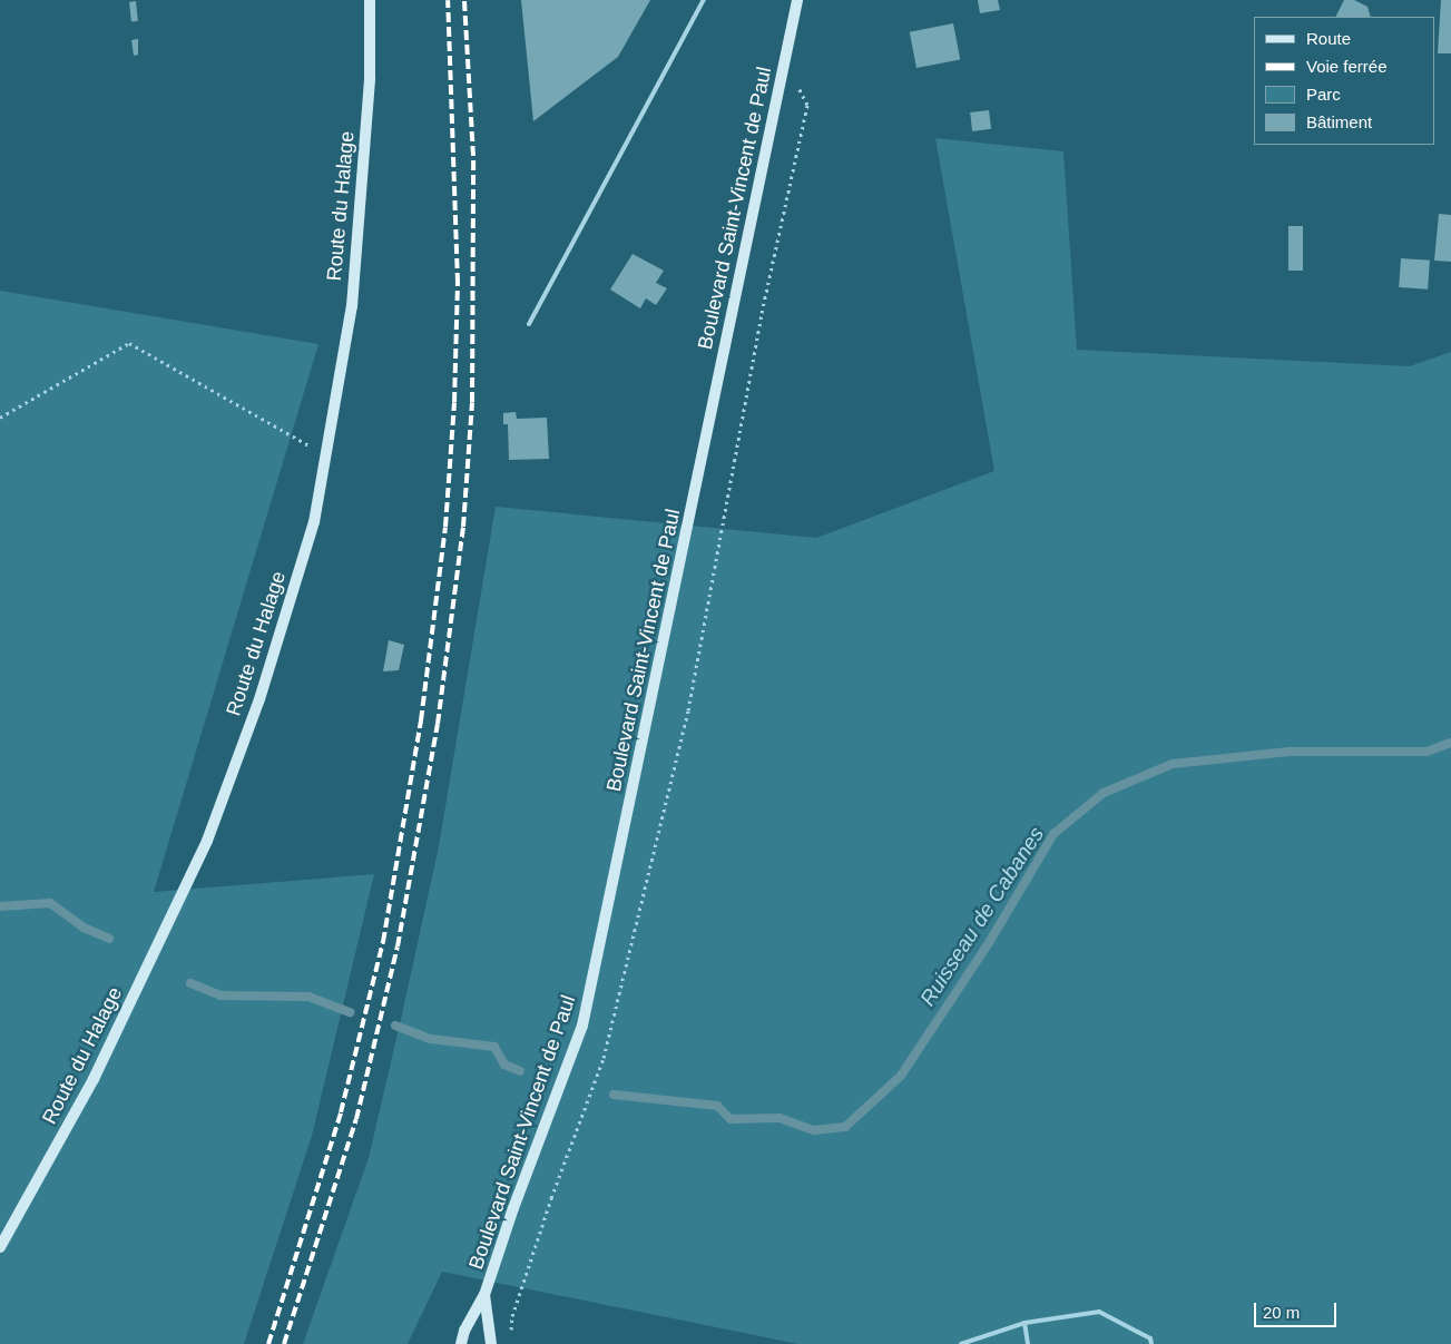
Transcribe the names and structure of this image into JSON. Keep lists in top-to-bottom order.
{
  "streets": {
    "main road": ["Route du Halage", "Boulevard Saint-Vincent de Paul"]
  },
  "water": ["Ruisseau de Cabanes"],
  "legend": [
    "Route",
    "Voie ferrée",
    "Parc",
    "Bâtiment"
  ],
  "scale_bar": "20 m"
}
